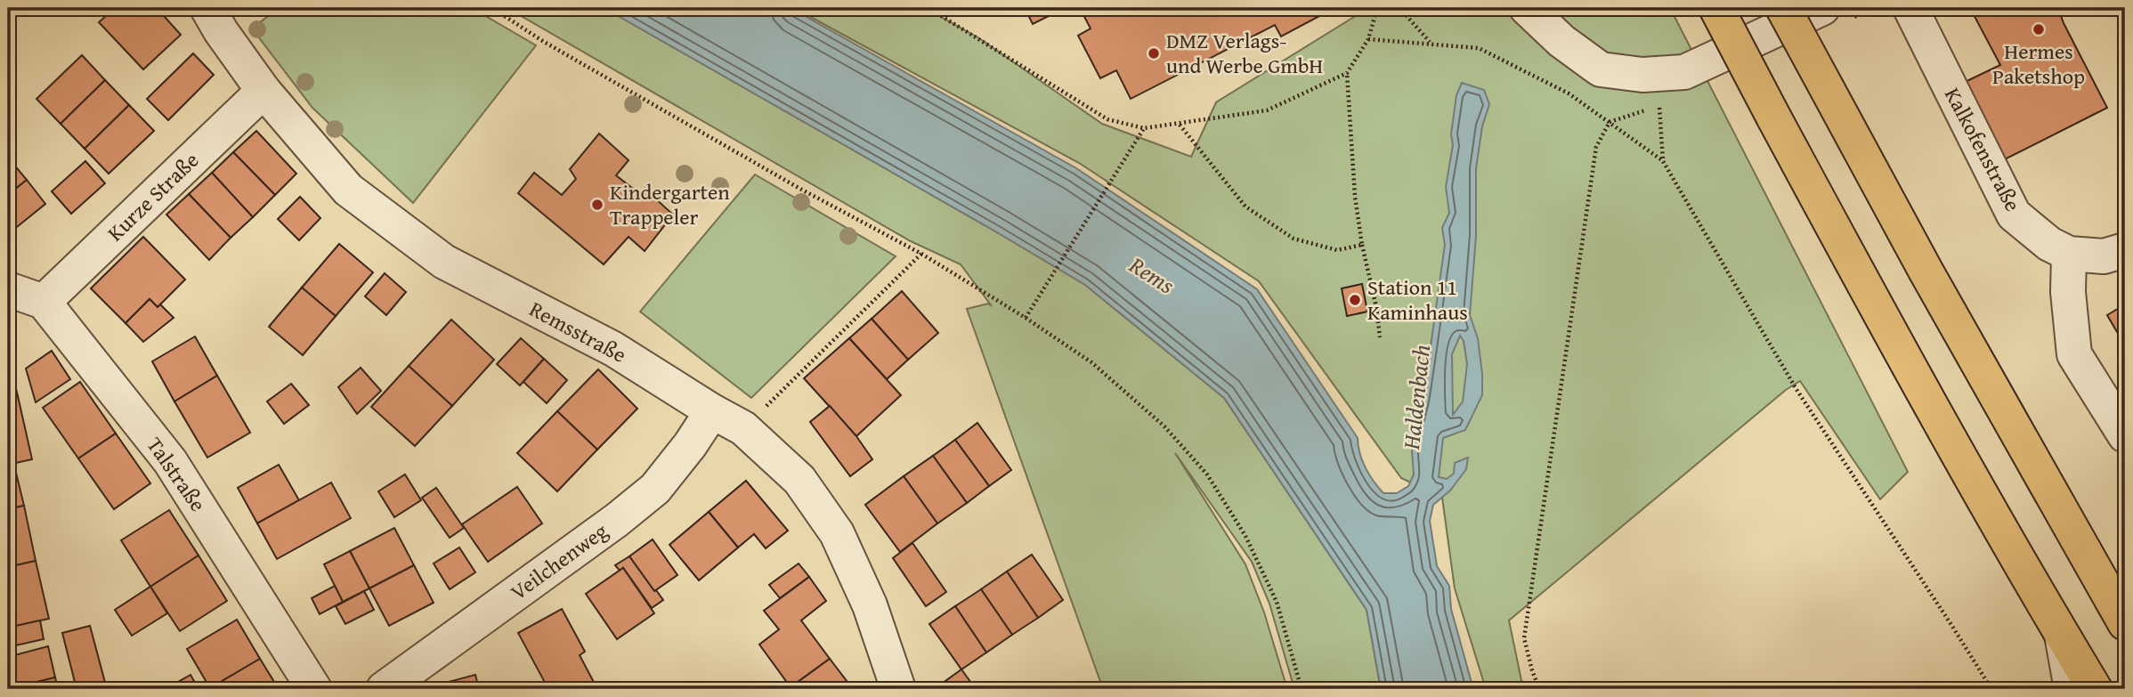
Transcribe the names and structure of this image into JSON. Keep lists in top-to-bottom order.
{
  "streets": {
    "street": [
      "Kalkofenstraße",
      "Kurze Straße",
      "Remsstraße",
      "Talstraße",
      "Veilchenweg"
    ]
  },
  "crossings": [
    ["Kurze Straße", "Remsstraße"],
    ["Kurze Straße", "Talstraße"],
    ["Remsstraße", "Veilchenweg"]
  ],
  "water": ["Rems", "Haldenbach"],
  "places": [
    "Hermes Paketshop",
    "DMZ Verlags- und Werbe GmbH",
    "Kindergarten Trappeler",
    "Station 11 Kaminhaus"
  ]
}
